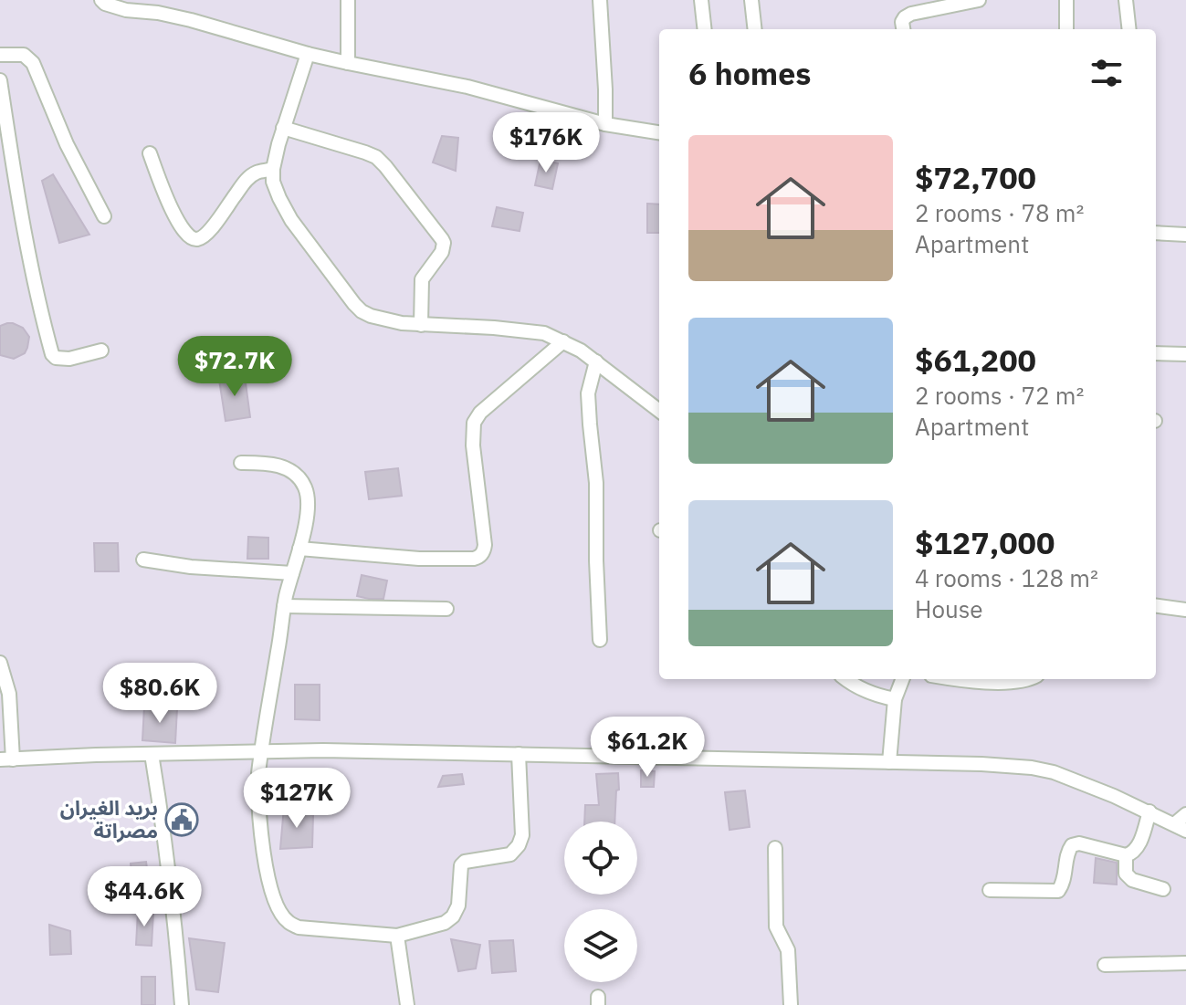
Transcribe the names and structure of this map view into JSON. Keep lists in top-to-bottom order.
{
  "places": {
    "public building": ["بريد الغيران مصراتة"]
  },
  "page": {
    "heading": "6 homes",
    "price": [
      "$176K",
      "$72.7K",
      "$80.6K",
      "$61.2K",
      "$127K",
      "$44.6K"
    ],
    "list": [
      {
        "name": "$72,700",
        "note": "2 rooms · 78 m² · Apartment"
      },
      {
        "name": "$61,200",
        "note": "2 rooms · 72 m² · Apartment"
      },
      {
        "name": "$127,000",
        "note": "4 rooms · 128 m² · House"
      }
    ]
  }
}
